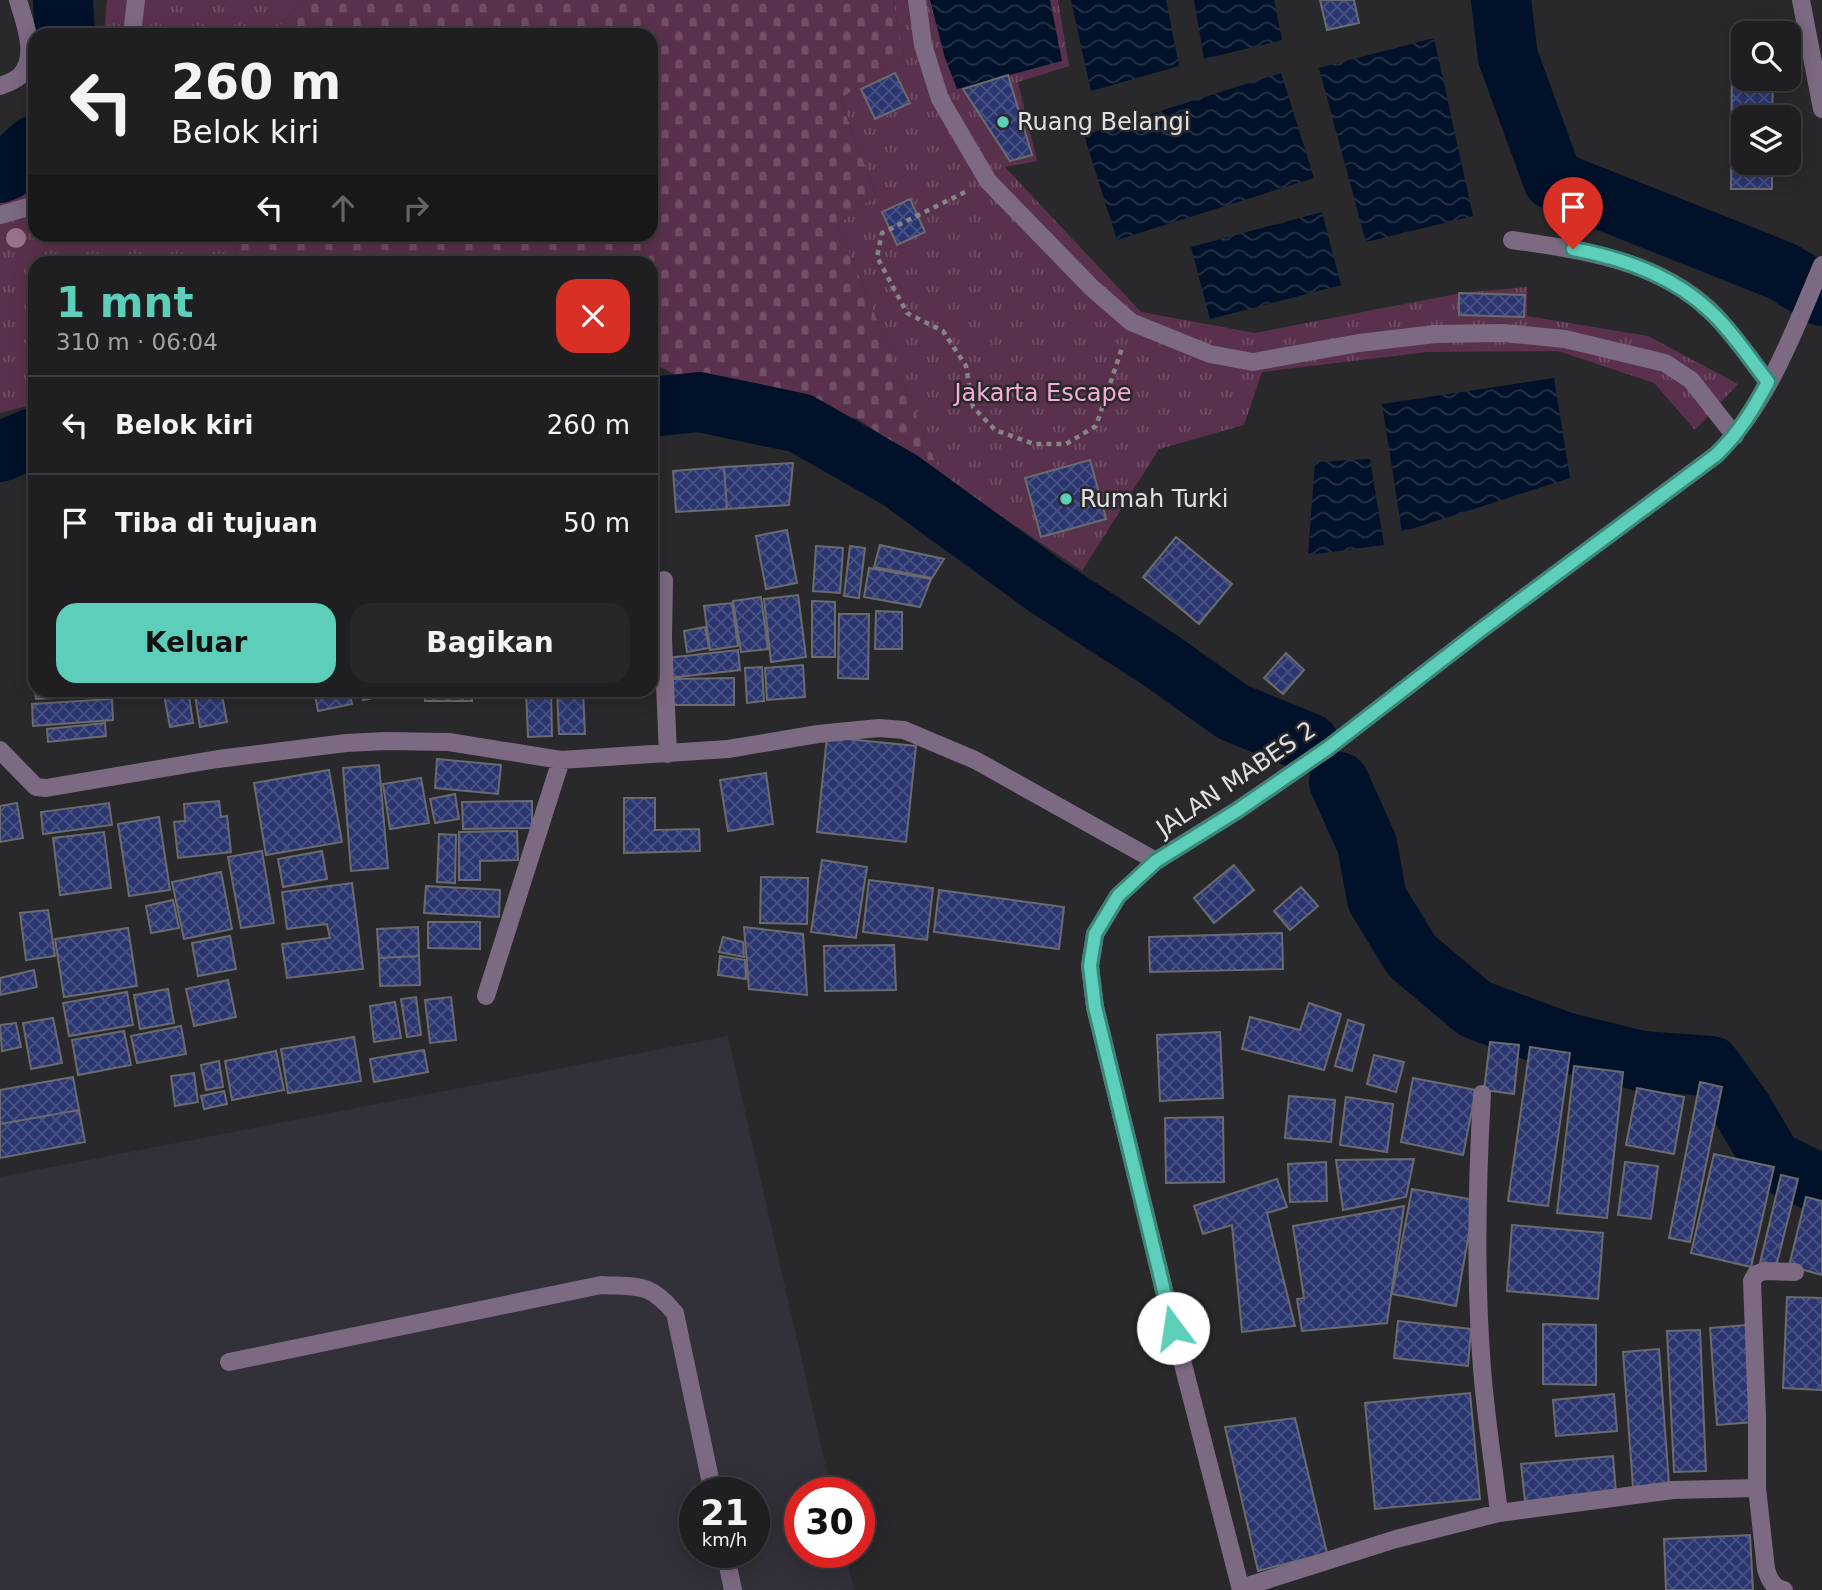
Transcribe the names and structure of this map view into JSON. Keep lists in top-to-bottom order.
{
  "streets": {
    "street": ["JALAN MABES 2"]
  },
  "parks": ["Jakarta Escape"],
  "places": ["Ruang Belangi", "Rumah Turki"],
  "page": {
    "turn": ["260 m", "Belok kiri"],
    "heading": ["1 mnt", "310 m · 06:04"],
    "list": [
      {
        "name": "Belok kiri",
        "value": "260 m"
      },
      {
        "name": "Tiba di tujuan",
        "value": "50 m"
      }
    ],
    "buttons": ["Keluar", "Bagikan"],
    "speed": "21 km/h",
    "limit": "30"
  }
}
